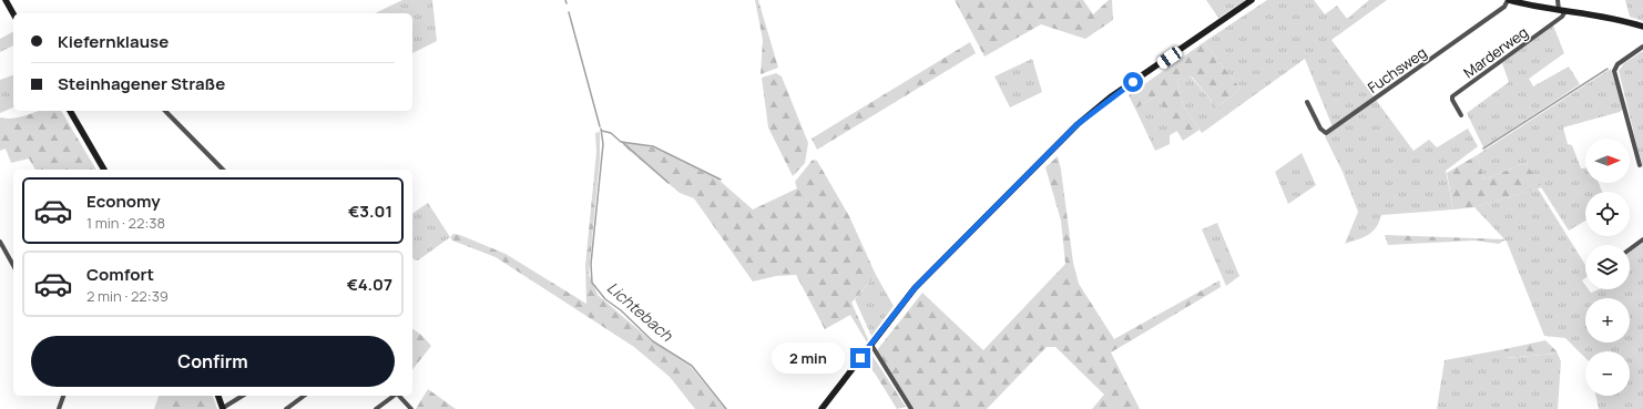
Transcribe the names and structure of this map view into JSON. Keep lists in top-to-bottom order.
{
  "streets": {
    "street": ["Marderweg", "Fuchsweg"]
  },
  "water": ["Lichtebach"],
  "north": "right",
  "page": {
    "banner": ["Kiefernklause", "Steinhagener Straße"],
    "map_buttons": ["+", "−"],
    "list": [
      {
        "name": "Economy",
        "note": "1 min · 22:38",
        "value": "€3.01"
      },
      {
        "name": "Comfort",
        "note": "2 min · 22:39",
        "value": "€4.07"
      }
    ],
    "buttons": "Confirm",
    "bubble": "2 min"
  }
}
